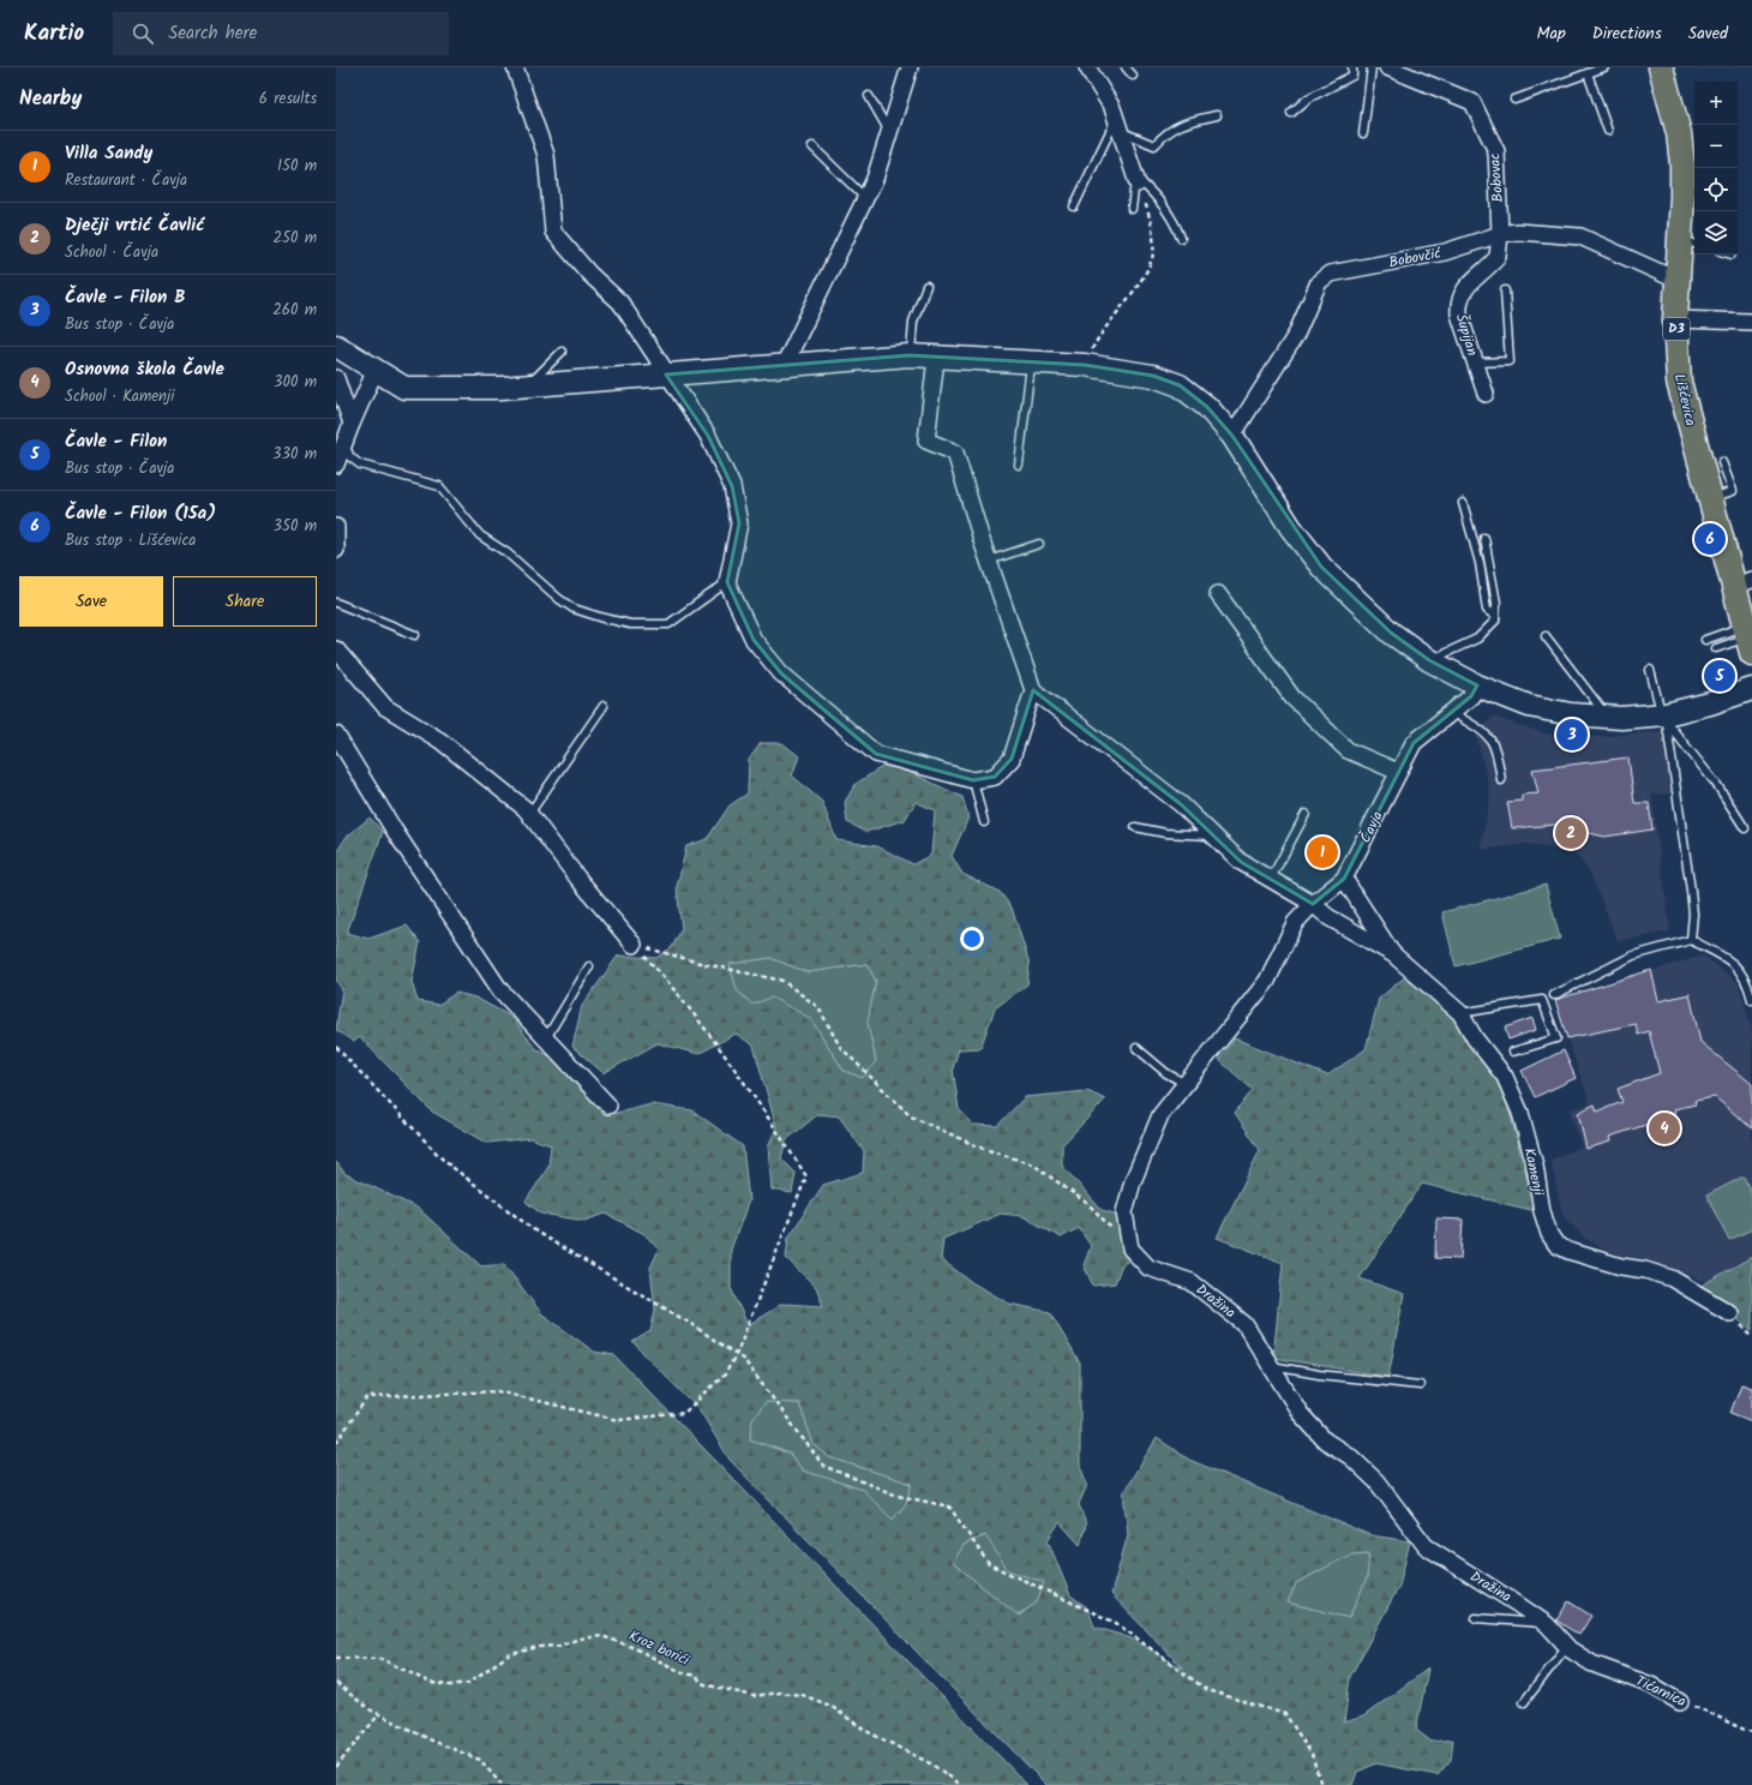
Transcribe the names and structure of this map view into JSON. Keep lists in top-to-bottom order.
{
  "streets": {
    "main road": ["D3", "Lišćevica"],
    "street": [
      "Bobovac",
      "Bobovčić",
      "Šupijan",
      "Čavja",
      "Kamenji",
      "Dražina",
      "Tićarnica"
    ],
    "path": ["Kroz borići"]
  },
  "crossings": [
    ["Bobovac", "Bobovčić"],
    ["Bobovac", "Šupijan"],
    ["Bobovčić", "Šupijan"],
    ["Bobovčić", "Lišćevica"],
    ["D3", "Lišćevica"],
    ["Čavja", "Kamenji"],
    ["Dražina", "Tićarnica"]
  ],
  "page": {
    "header": "Kartio",
    "search": "Search here",
    "nav": ["Map", "Directions", "Saved"],
    "heading": ["Nearby", "6 results"],
    "map_buttons": ["+", "−"],
    "list": [
      {
        "mark": "1",
        "name": "Villa Sandy",
        "note": "Restaurant · Čavja",
        "value": "150 m"
      },
      {
        "mark": "2",
        "name": "Dječji vrtić Čavlić",
        "note": "School · Čavja",
        "value": "250 m"
      },
      {
        "mark": "3",
        "name": "Čavle - Filon B",
        "note": "Bus stop · Čavja",
        "value": "260 m"
      },
      {
        "mark": "4",
        "name": "Osnovna škola Čavle",
        "note": "School · Kamenji",
        "value": "300 m"
      },
      {
        "mark": "5",
        "name": "Čavle - Filon",
        "note": "Bus stop · Čavja",
        "value": "330 m"
      },
      {
        "mark": "6",
        "name": "Čavle - Filon (15a)",
        "note": "Bus stop · Lišćevica",
        "value": "350 m"
      }
    ],
    "pins": [
      "6",
      "5",
      "3",
      "2",
      "1",
      "4"
    ],
    "buttons": ["Save", "Share"]
  }
}
